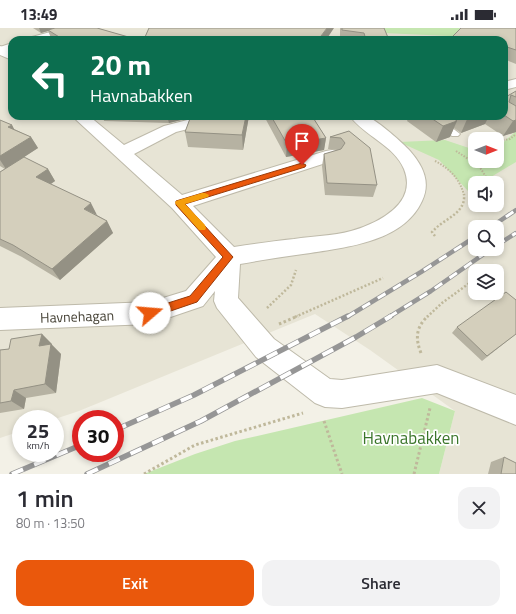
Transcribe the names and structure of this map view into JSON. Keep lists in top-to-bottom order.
{
  "streets": {
    "street": ["Havnehagan"]
  },
  "parks": ["Havnabakken"],
  "north": "right",
  "page": {
    "status": "13:49",
    "turn": ["20 m", "Havnabakken"],
    "speed": "25 km/h",
    "limit": "30",
    "heading": ["1 min", "80 m · 13:50"],
    "buttons": ["Exit", "Share"]
  }
}
